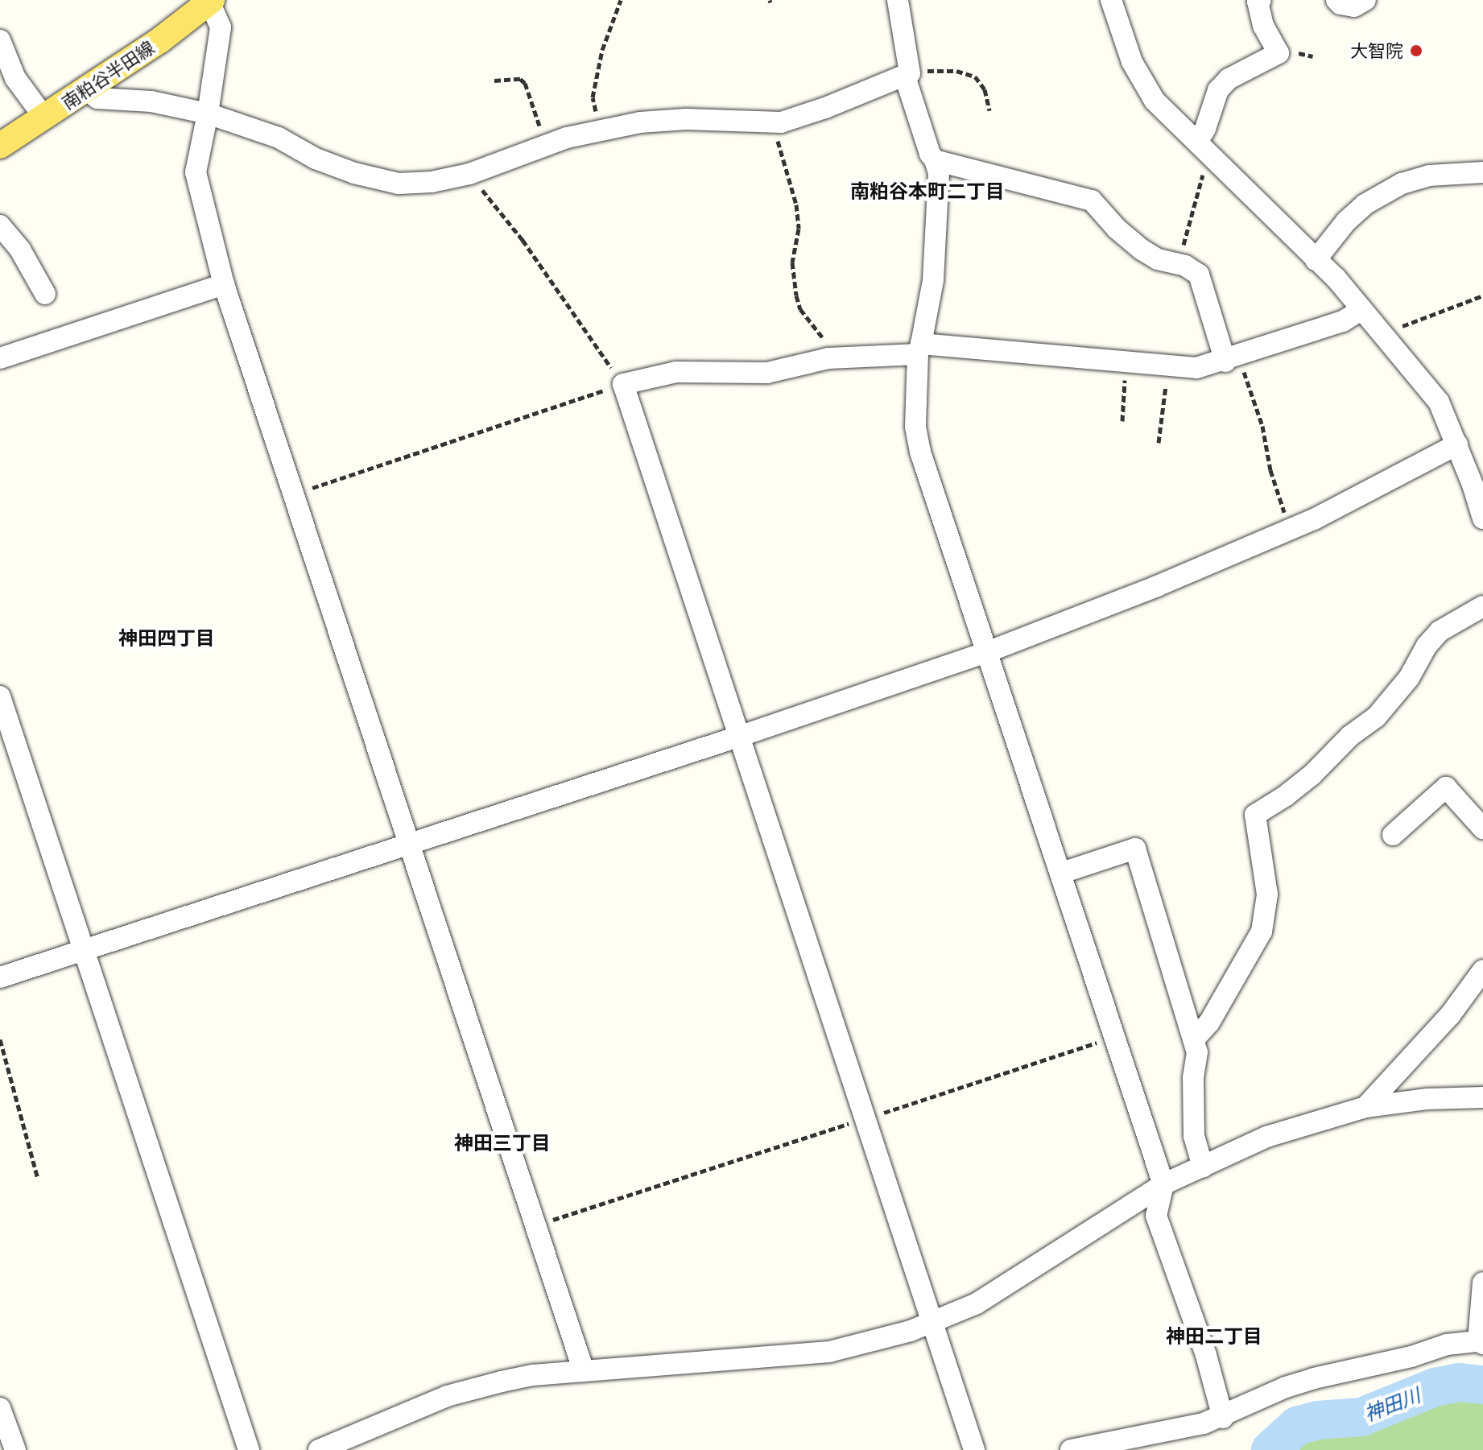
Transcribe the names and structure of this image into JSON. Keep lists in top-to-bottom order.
{
  "streets": {
    "main road": ["南粕谷半田線"]
  },
  "districts": [
    "南粕谷本町二丁目",
    "神田四丁目",
    "神田三丁目",
    "神田二丁目"
  ],
  "water": ["神田川"],
  "places": ["大智院"]
}
